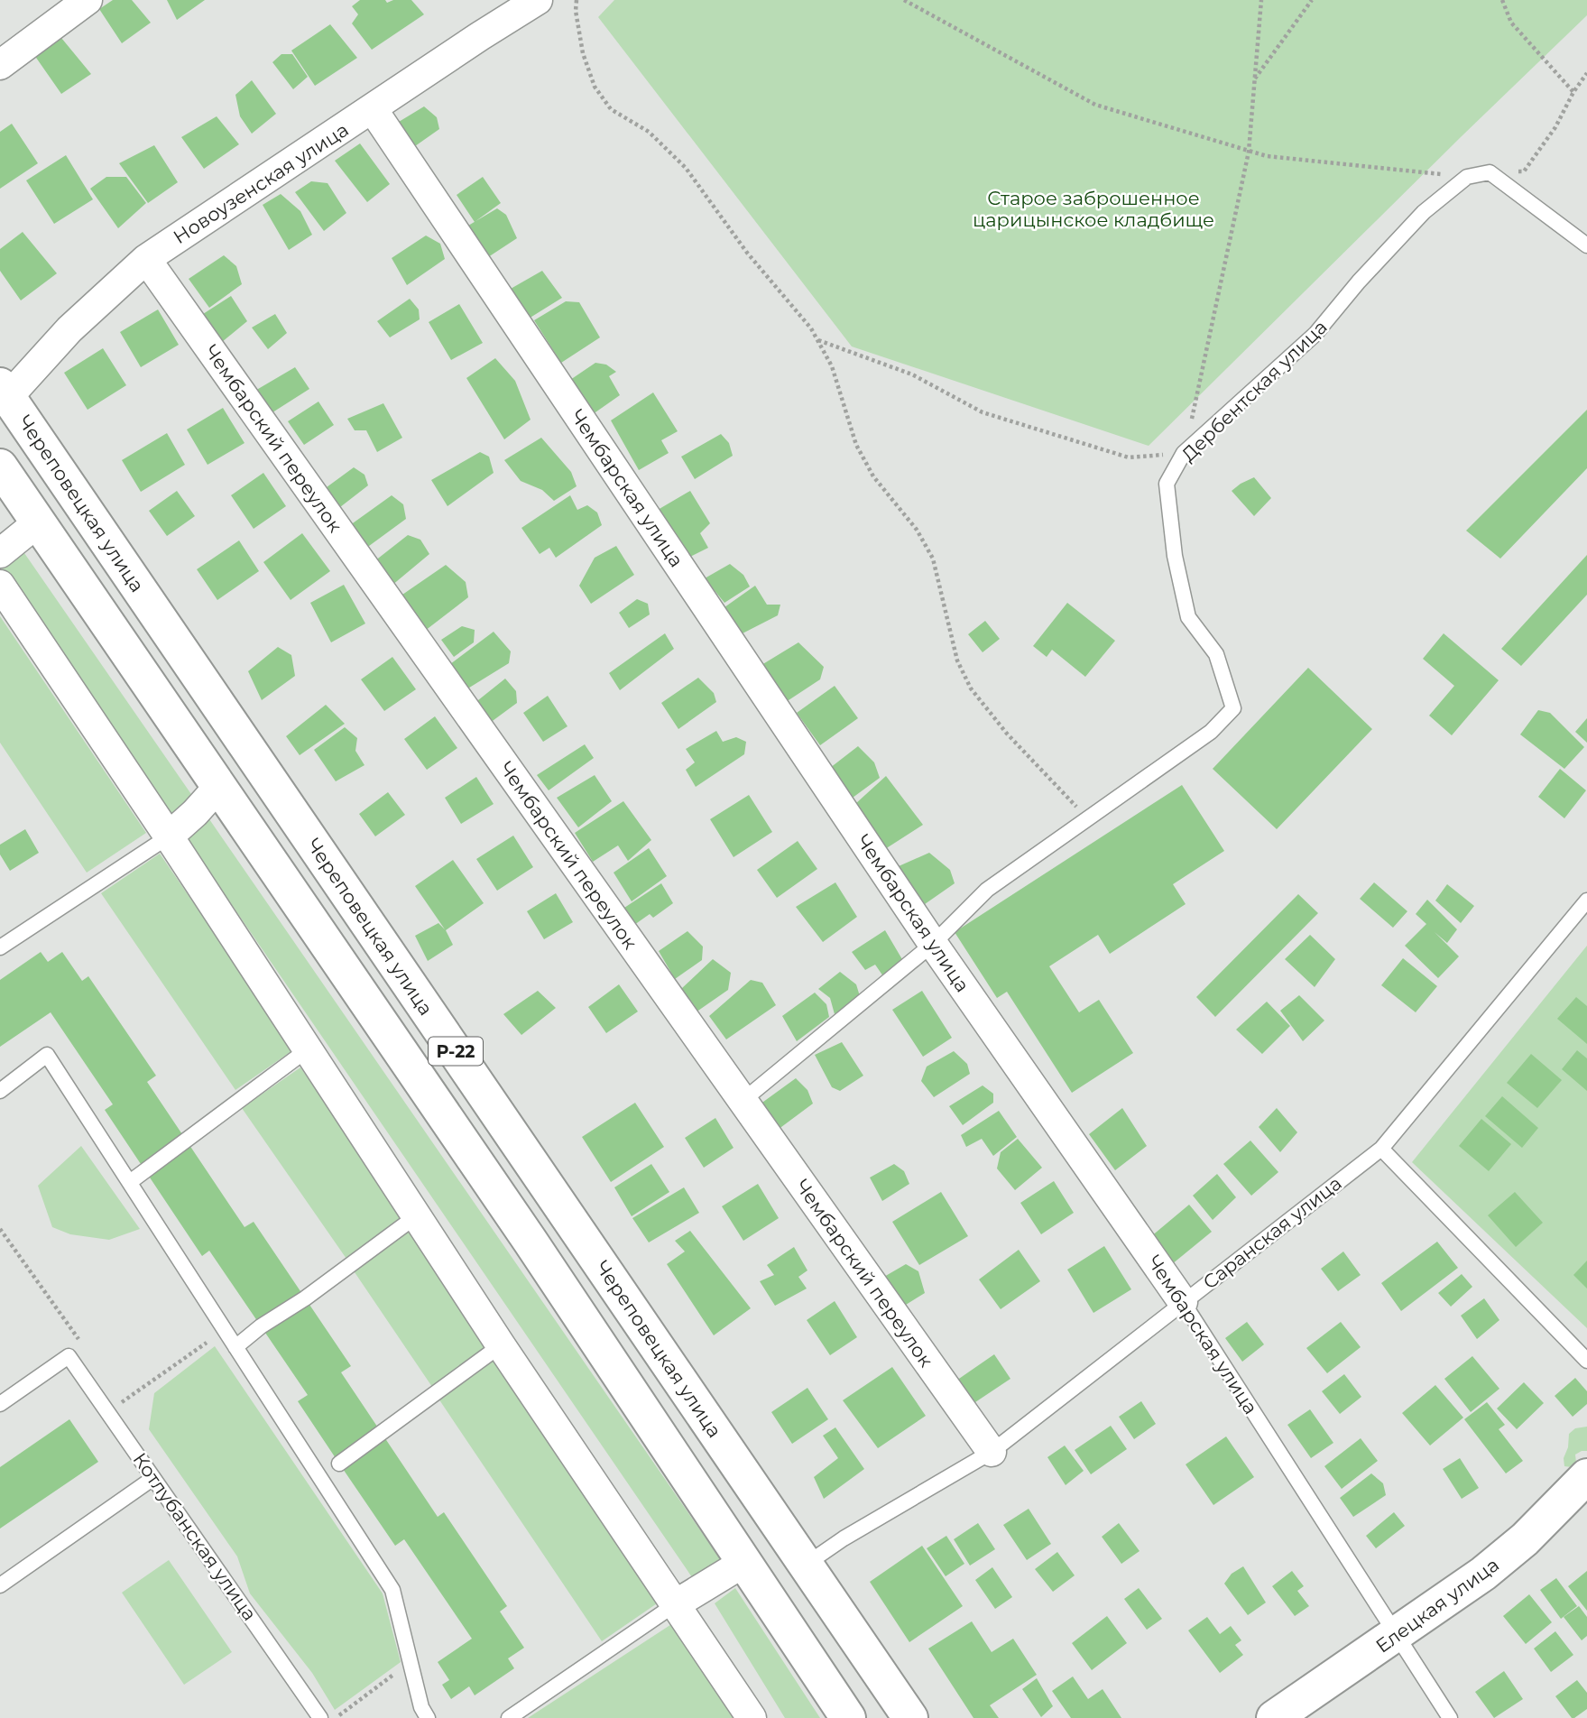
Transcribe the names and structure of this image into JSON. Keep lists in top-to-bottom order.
{
  "streets": {
    "main road": ["Череповецкая улица", "Р-22", "Елецкая улица"],
    "street": ["Новоузенская улица", "Чембарский переулок", "Чембарская улица"],
    "lane": ["Дербентская улица", "Саранская улица", "Котлубанская улица"]
  },
  "crossings": [
    ["Новоузенская улица", "Чембарский переулок"],
    ["Новоузенская улица", "Чембарская улица"],
    ["Новоузенская улица", "Череповецкая улица"],
    ["Дербентская улица", "Чембарский переулок"],
    ["Дербентская улица", "Чембарская улица"],
    ["Чембарский переулок", "Саранская улица"],
    ["Чембарская улица", "Саранская улица"],
    ["Чембарская улица", "Елецкая улица"],
    ["Череповецкая улица", "Саранская улица"]
  ],
  "parks": ["Старое заброшенное царицынское кладбище"]
}
